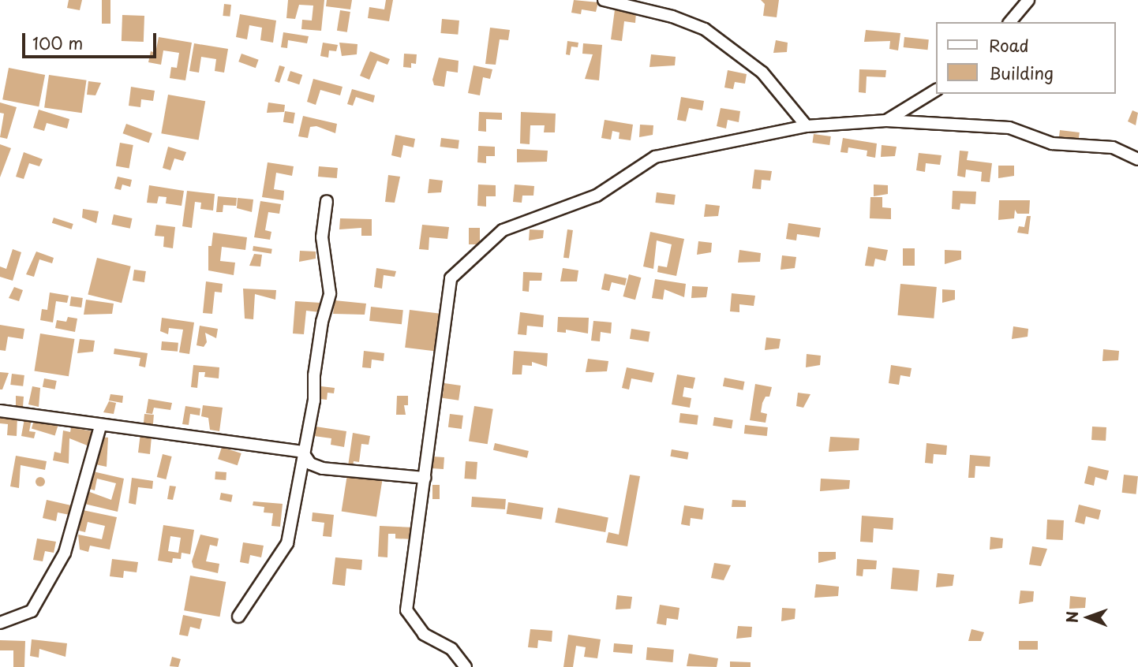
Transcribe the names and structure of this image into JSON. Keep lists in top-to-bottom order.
{
  "legend": ["Road", "Building"],
  "scale_bar": "100 m",
  "north": "left"
}
